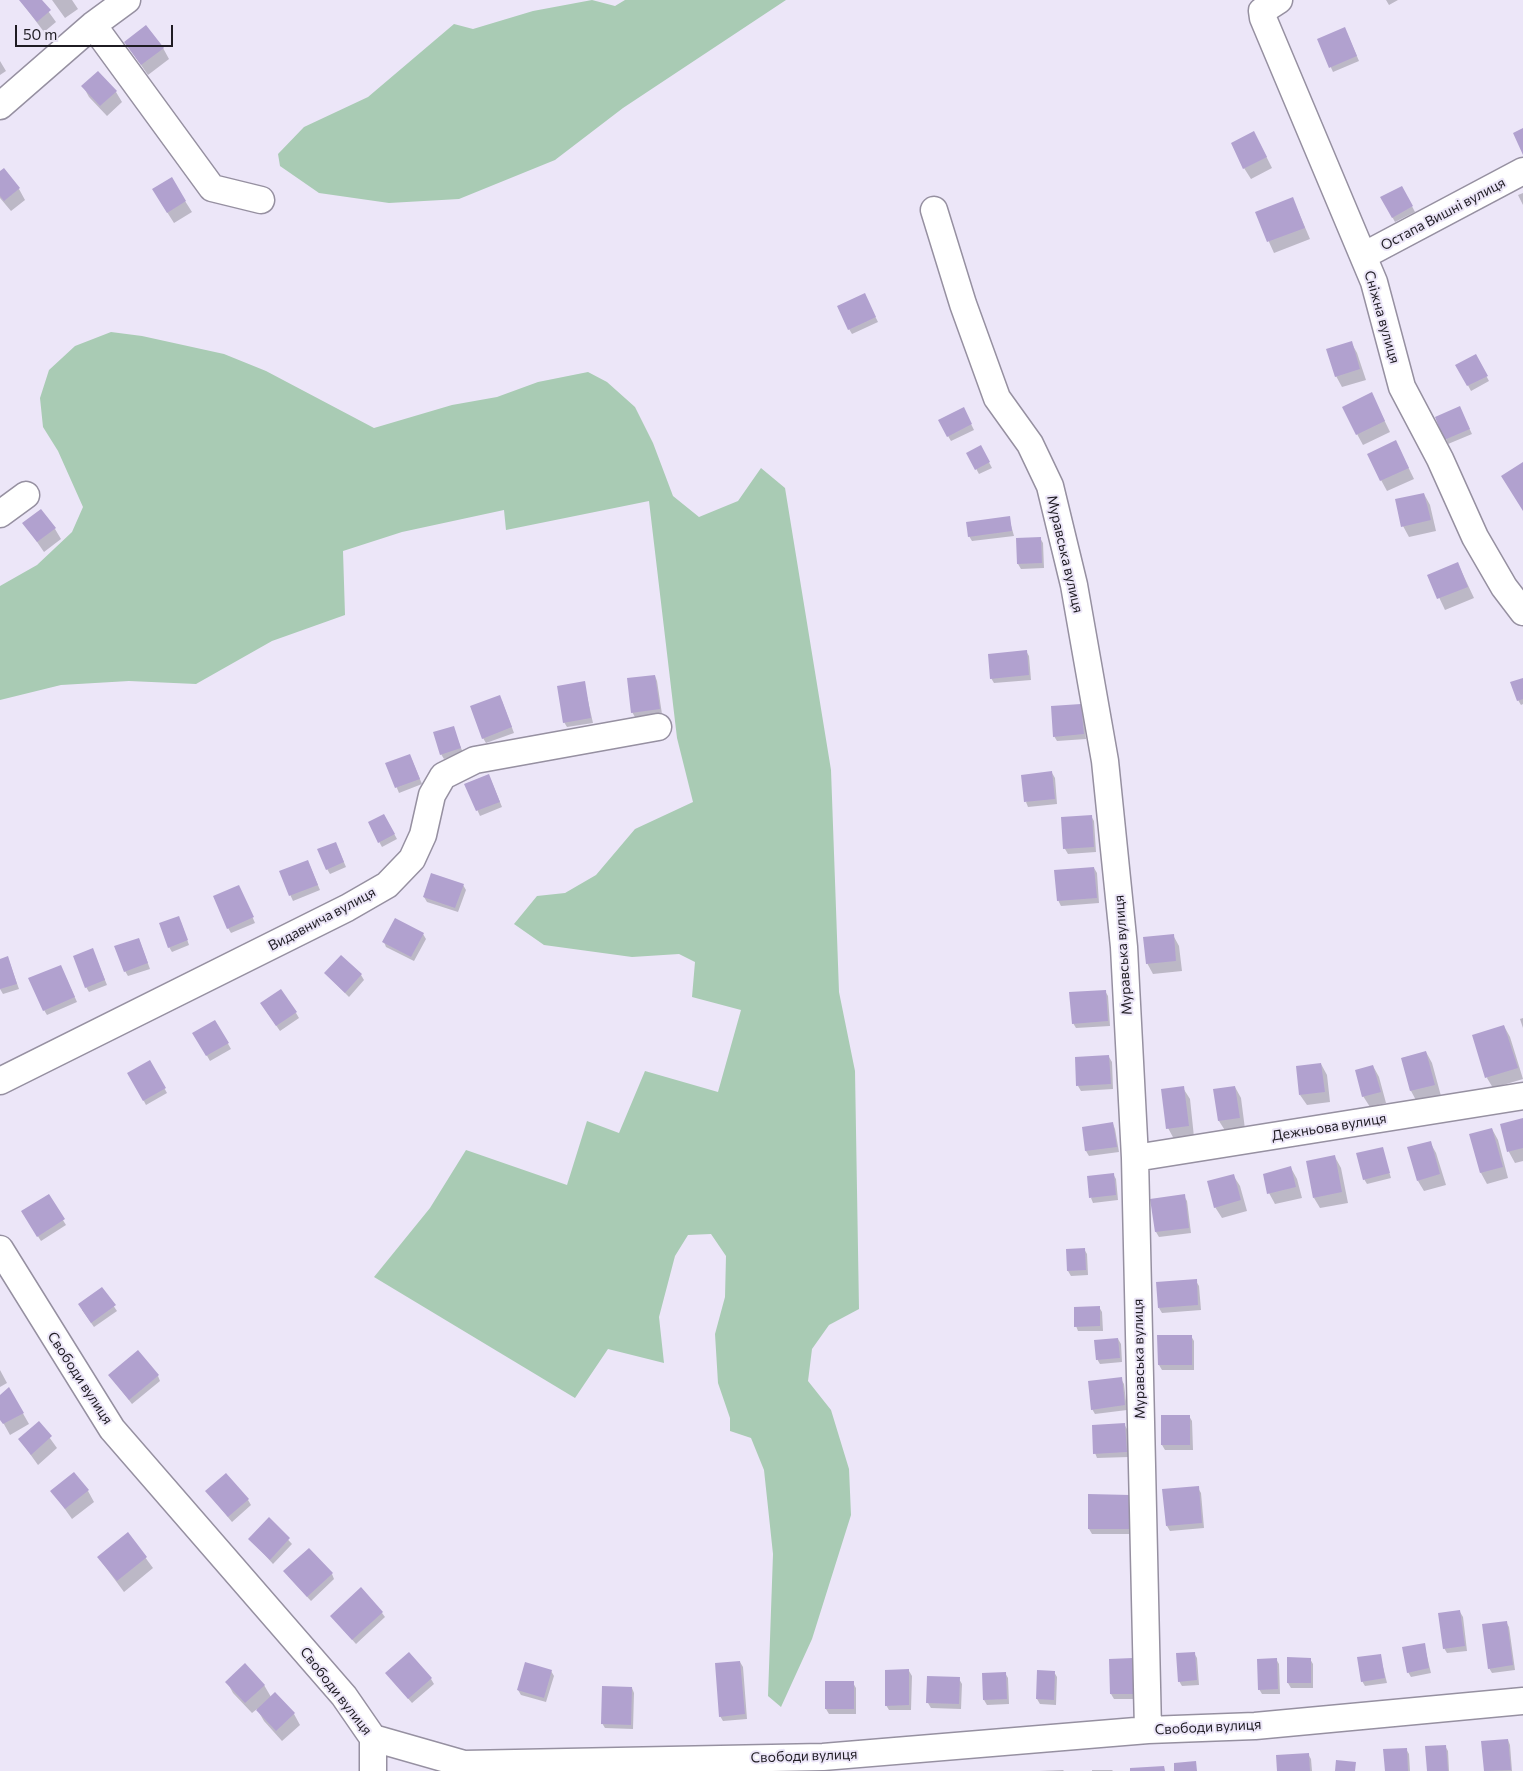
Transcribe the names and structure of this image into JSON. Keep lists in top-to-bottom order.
{
  "streets": {
    "street": [
      "Остапа Вишні вулиця",
      "Сніжна вулиця",
      "Муравська вулиця",
      "Видавнича вулиця",
      "Дежньова вулиця",
      "Свободи вулиця"
    ]
  },
  "crossings": [
    ["Остапа Вишні вулиця", "Сніжна вулиця"],
    ["Муравська вулиця", "Дежньова вулиця"],
    ["Муравська вулиця", "Свободи вулиця"]
  ],
  "scale_bar": "50 m"
}
